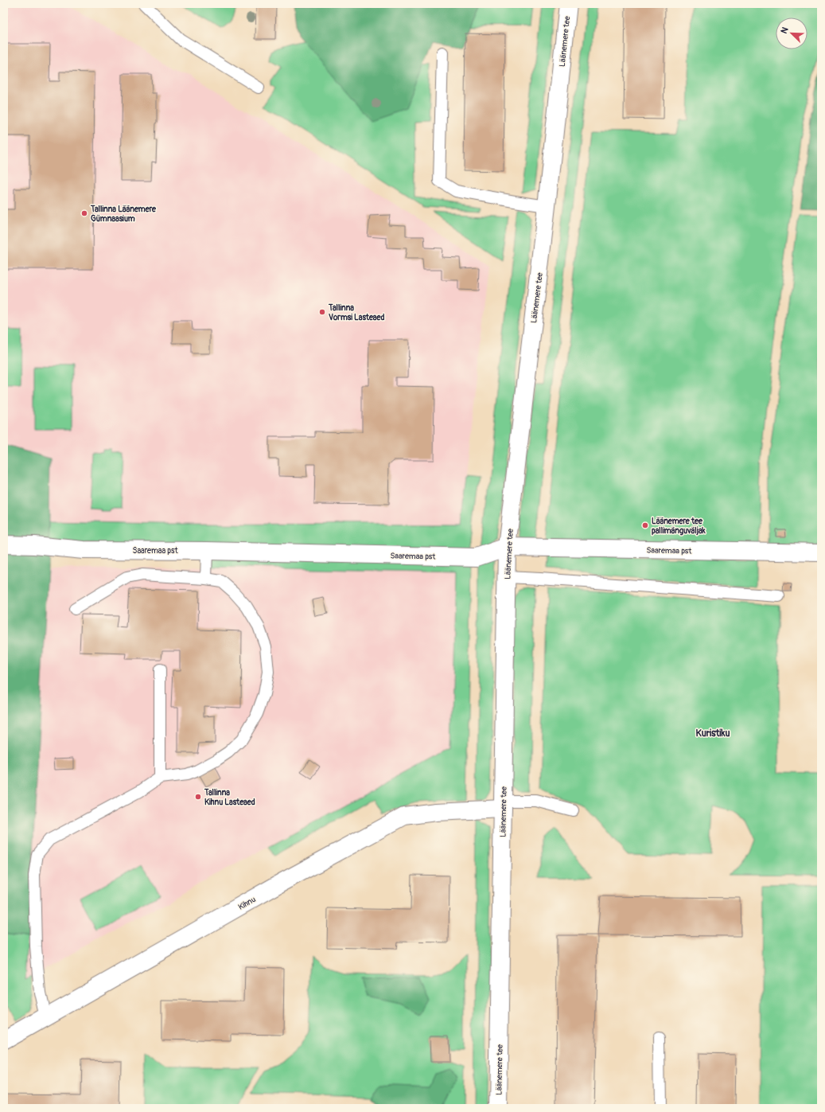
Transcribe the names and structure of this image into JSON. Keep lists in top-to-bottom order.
{
  "streets": {
    "street": ["Läänemere tee", "Saaremaa pst", "Kihnu"]
  },
  "crossings": [
    ["Läänemere tee", "Saaremaa pst"],
    ["Läänemere tee", "Kihnu"]
  ],
  "districts": ["Kuristiku"],
  "places": [
    "Tallinna Läänemere Gümnaasium",
    "Tallinna Vormsi Lasteaed",
    "Läänemere tee pallimänguväljak",
    "Tallinna Kihnu Lasteaed"
  ],
  "north": "top left"
}
